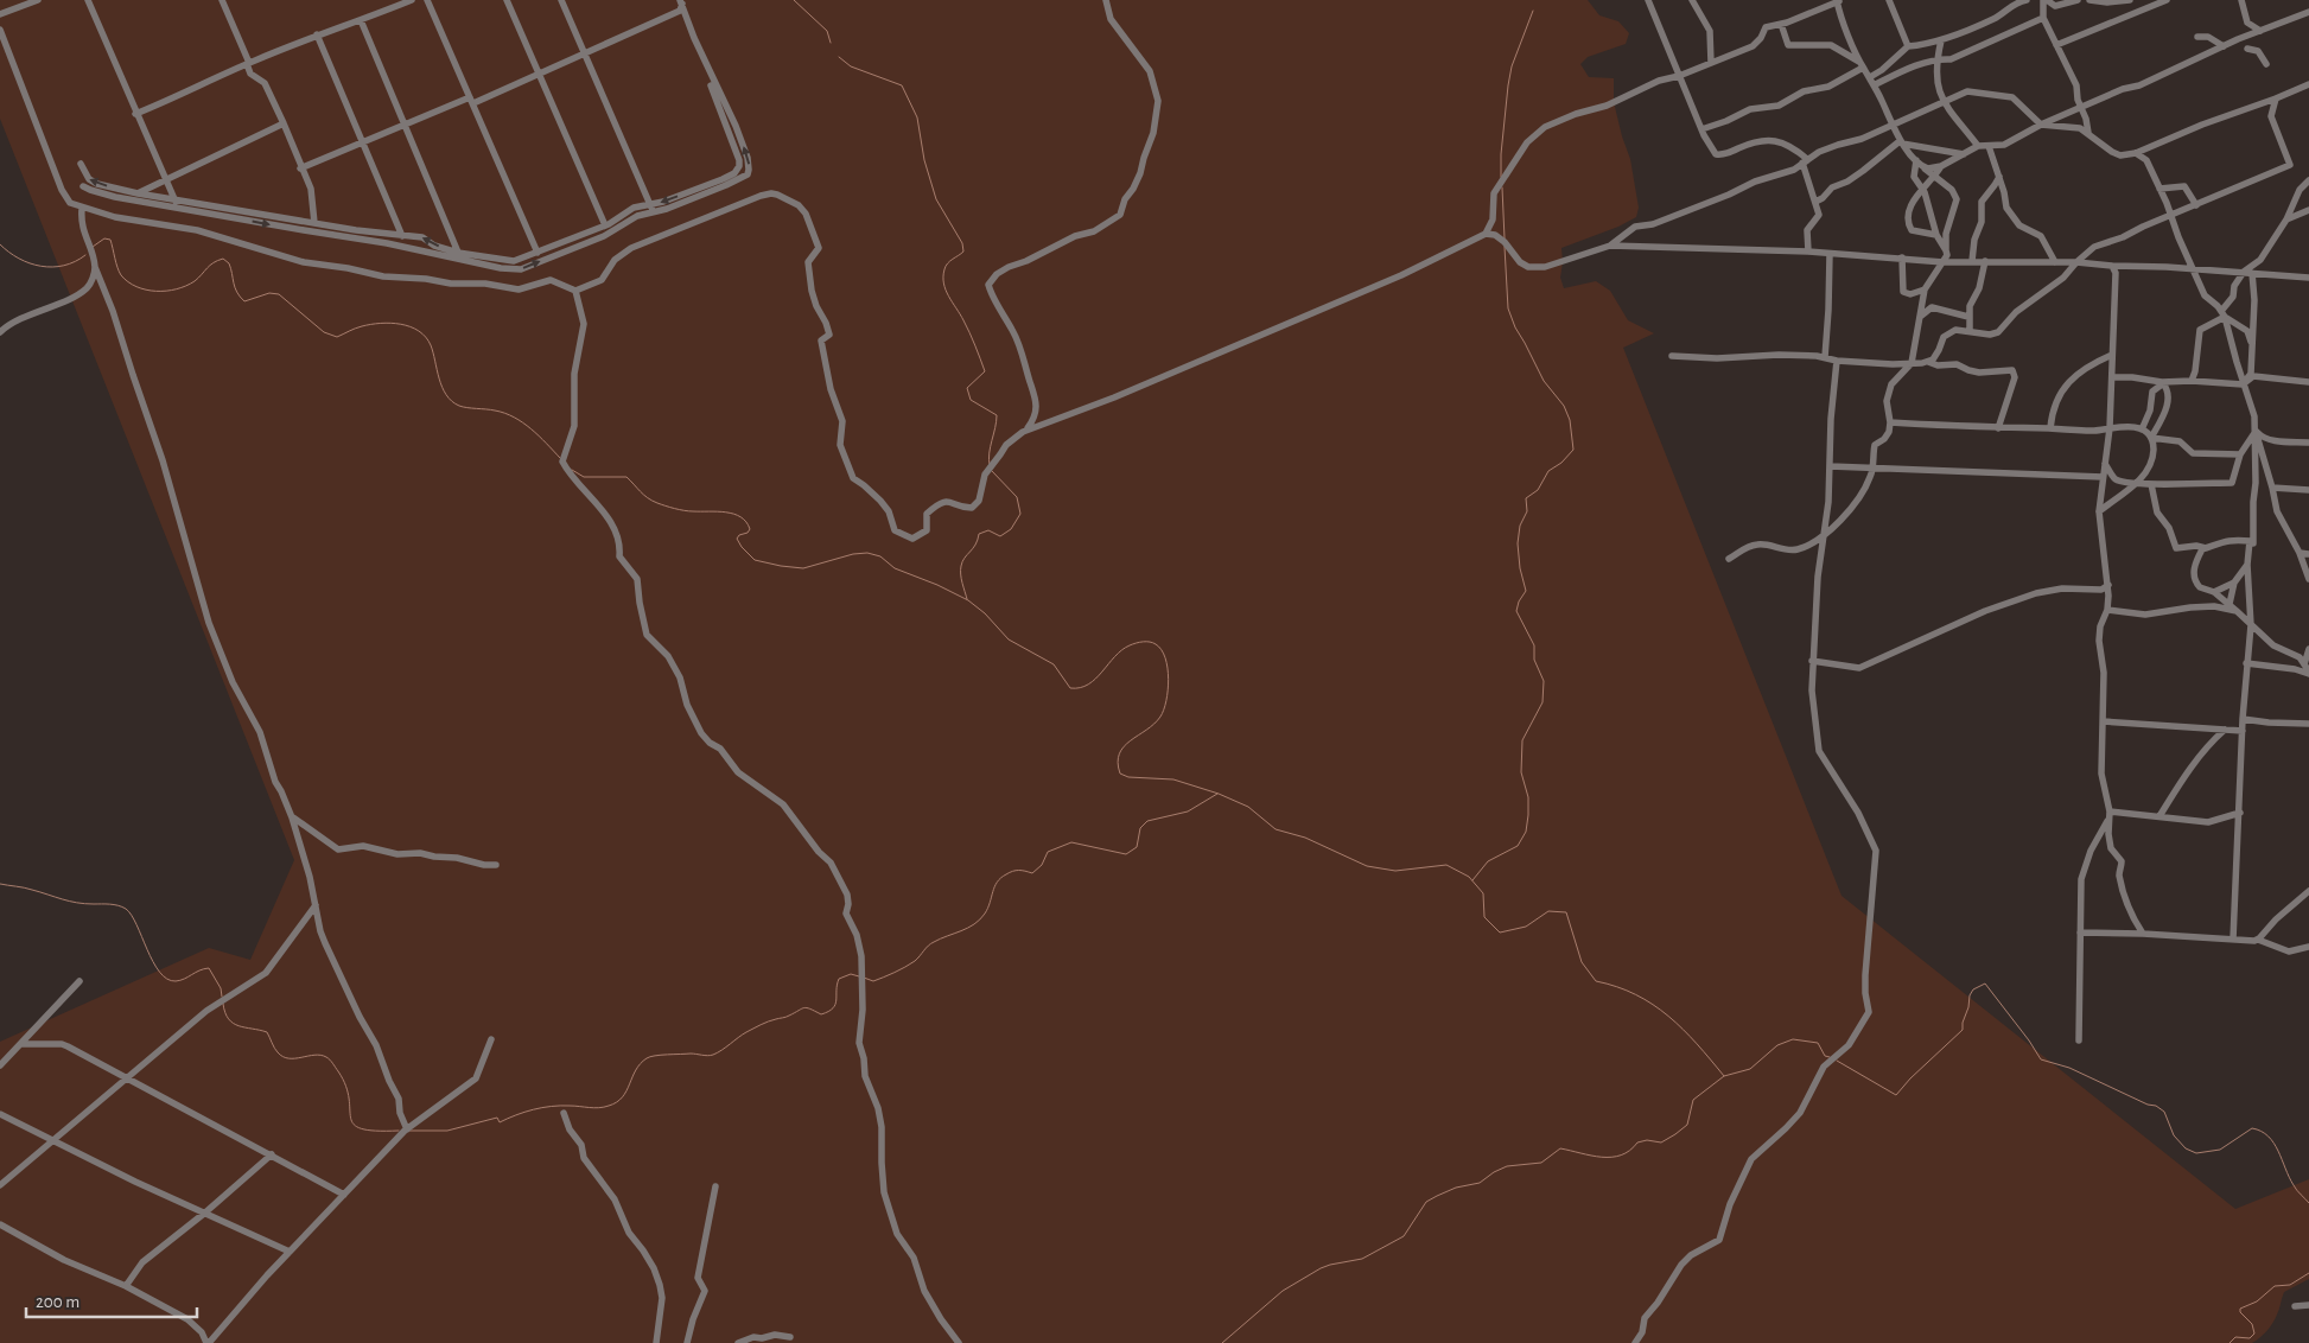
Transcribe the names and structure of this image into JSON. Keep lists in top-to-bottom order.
{
  "scale_bar": "200 m"
}
